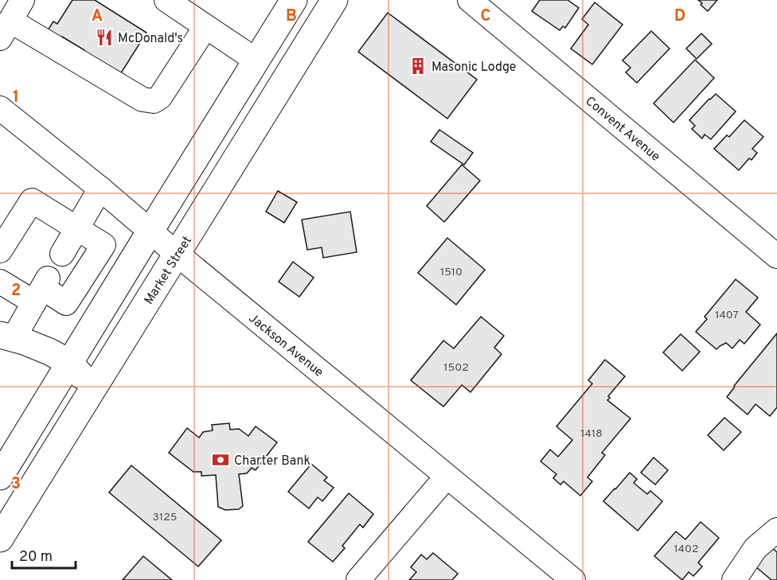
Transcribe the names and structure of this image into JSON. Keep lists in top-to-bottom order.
{
  "streets": {
    "main road": ["Market Street"],
    "street": ["Convent Avenue", "Jackson Avenue"]
  },
  "crossings": [
    ["Market Street", "Jackson Avenue"]
  ],
  "places": {
    "restaurant": ["McDonald's"],
    "building": ["Masonic Lodge"],
    "bank": ["Charter Bank"]
  },
  "house_numbers": [
    "1510",
    "1407",
    "1502",
    "1418",
    "3125",
    "1402"
  ],
  "scale_bar": "20 m",
  "grid": {
    "columns": [
      "A",
      "B",
      "C",
      "D"
    ],
    "rows": ["1", "2", "3"]
  }
}
